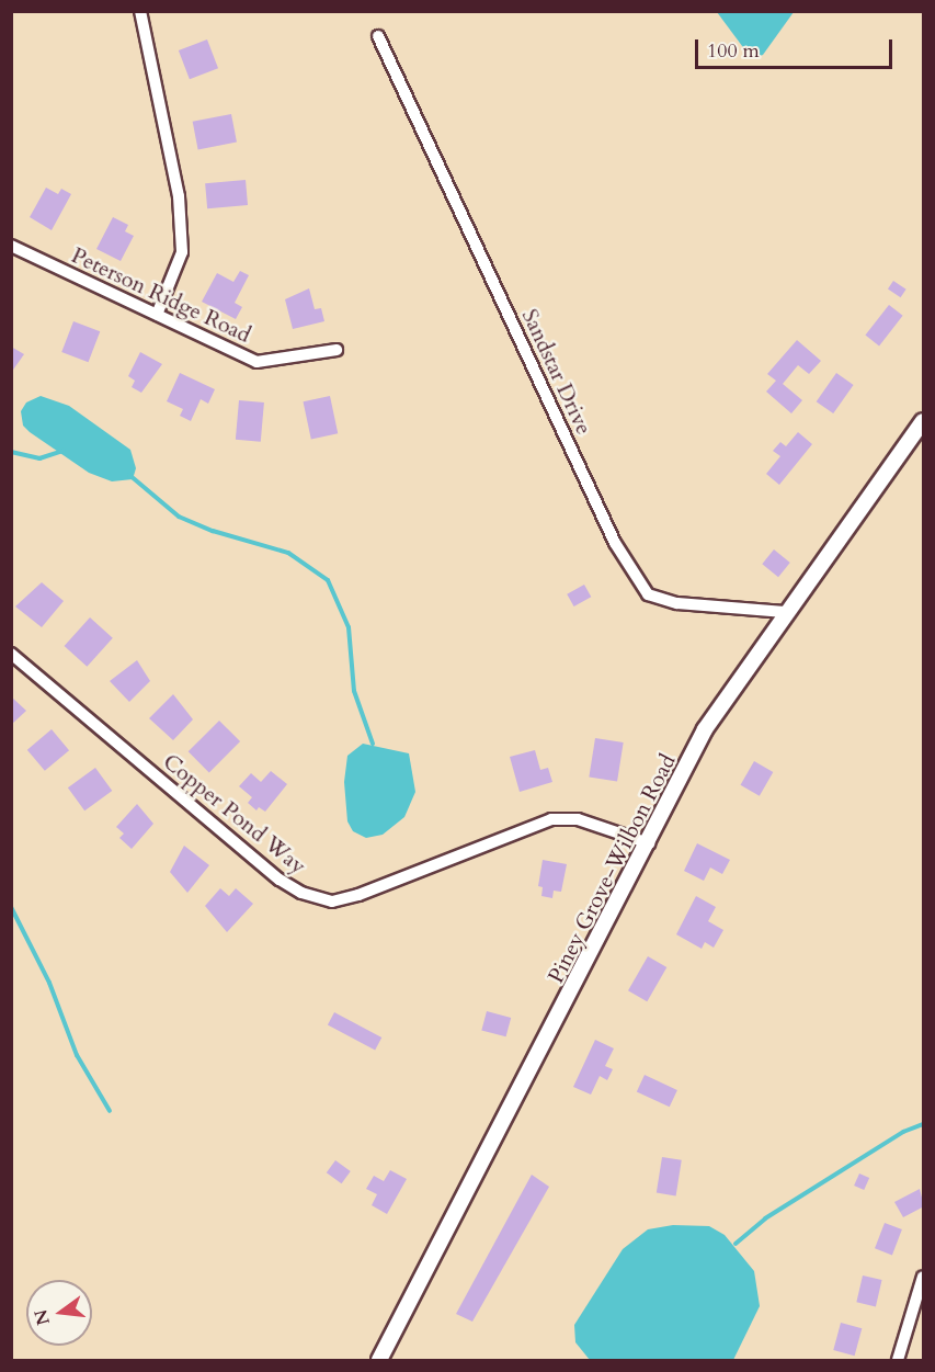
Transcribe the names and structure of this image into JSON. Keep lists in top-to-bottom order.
{
  "streets": {
    "street": [
      "Peterson Ridge Road",
      "Sandstar Drive",
      "Copper Pond Way",
      "Piney Grove-Wilbon Road"
    ]
  },
  "crossings": [
    ["Sandstar Drive", "Piney Grove-Wilbon Road"],
    ["Copper Pond Way", "Piney Grove-Wilbon Road"]
  ],
  "scale_bar": "100 m",
  "north": "left"
}
